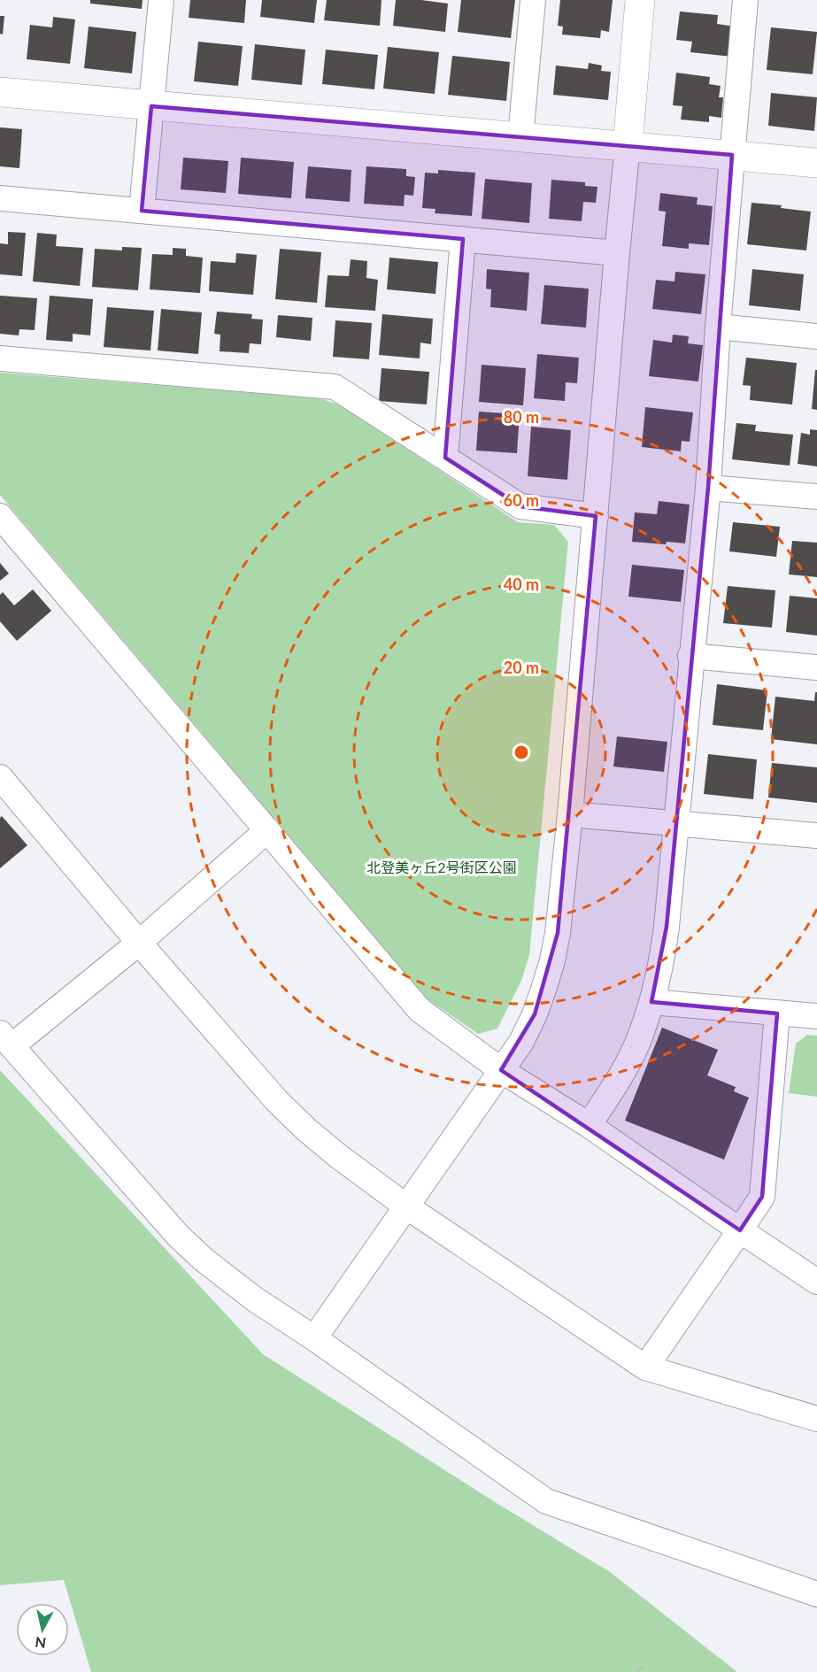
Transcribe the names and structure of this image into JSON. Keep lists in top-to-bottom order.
{
  "parks": ["北登美ヶ丘2号街区公園"],
  "north": "bottom",
  "rings": [
    "80 m",
    "60 m",
    "40 m",
    "20 m"
  ]
}
